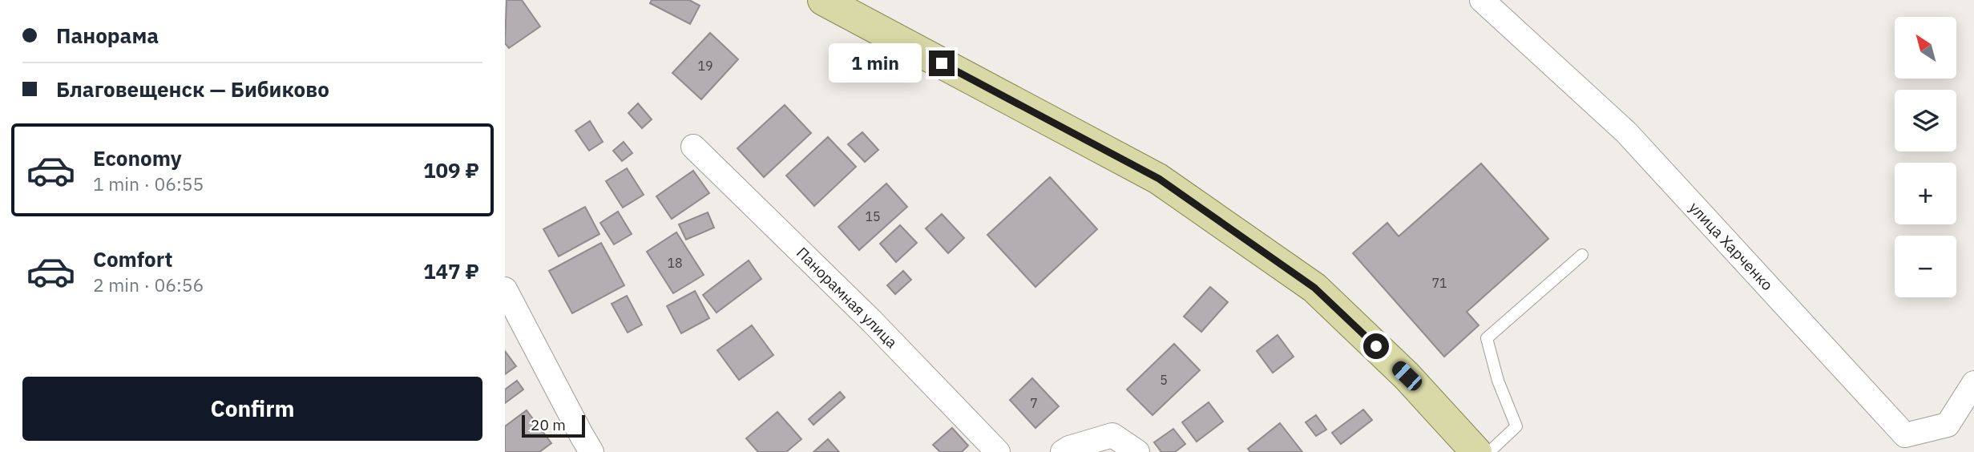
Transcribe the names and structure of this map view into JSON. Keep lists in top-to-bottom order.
{
  "streets": {
    "street": ["улица Харченко", "Панорамная улица"]
  },
  "house_numbers": [
    "19",
    "15",
    "18",
    "71",
    "5",
    "7"
  ],
  "scale_bar": "20 m",
  "north": "top left",
  "page": {
    "banner": ["Панорама", "Благовещенск — Бибиково"],
    "map_buttons": ["+", "−"],
    "bubble": "1 min",
    "list": [
      {
        "name": "Economy",
        "note": "1 min · 06:55",
        "value": "109 ₽"
      },
      {
        "name": "Comfort",
        "note": "2 min · 06:56",
        "value": "147 ₽"
      }
    ],
    "buttons": "Confirm",
    "scale": "20 m"
  }
}
